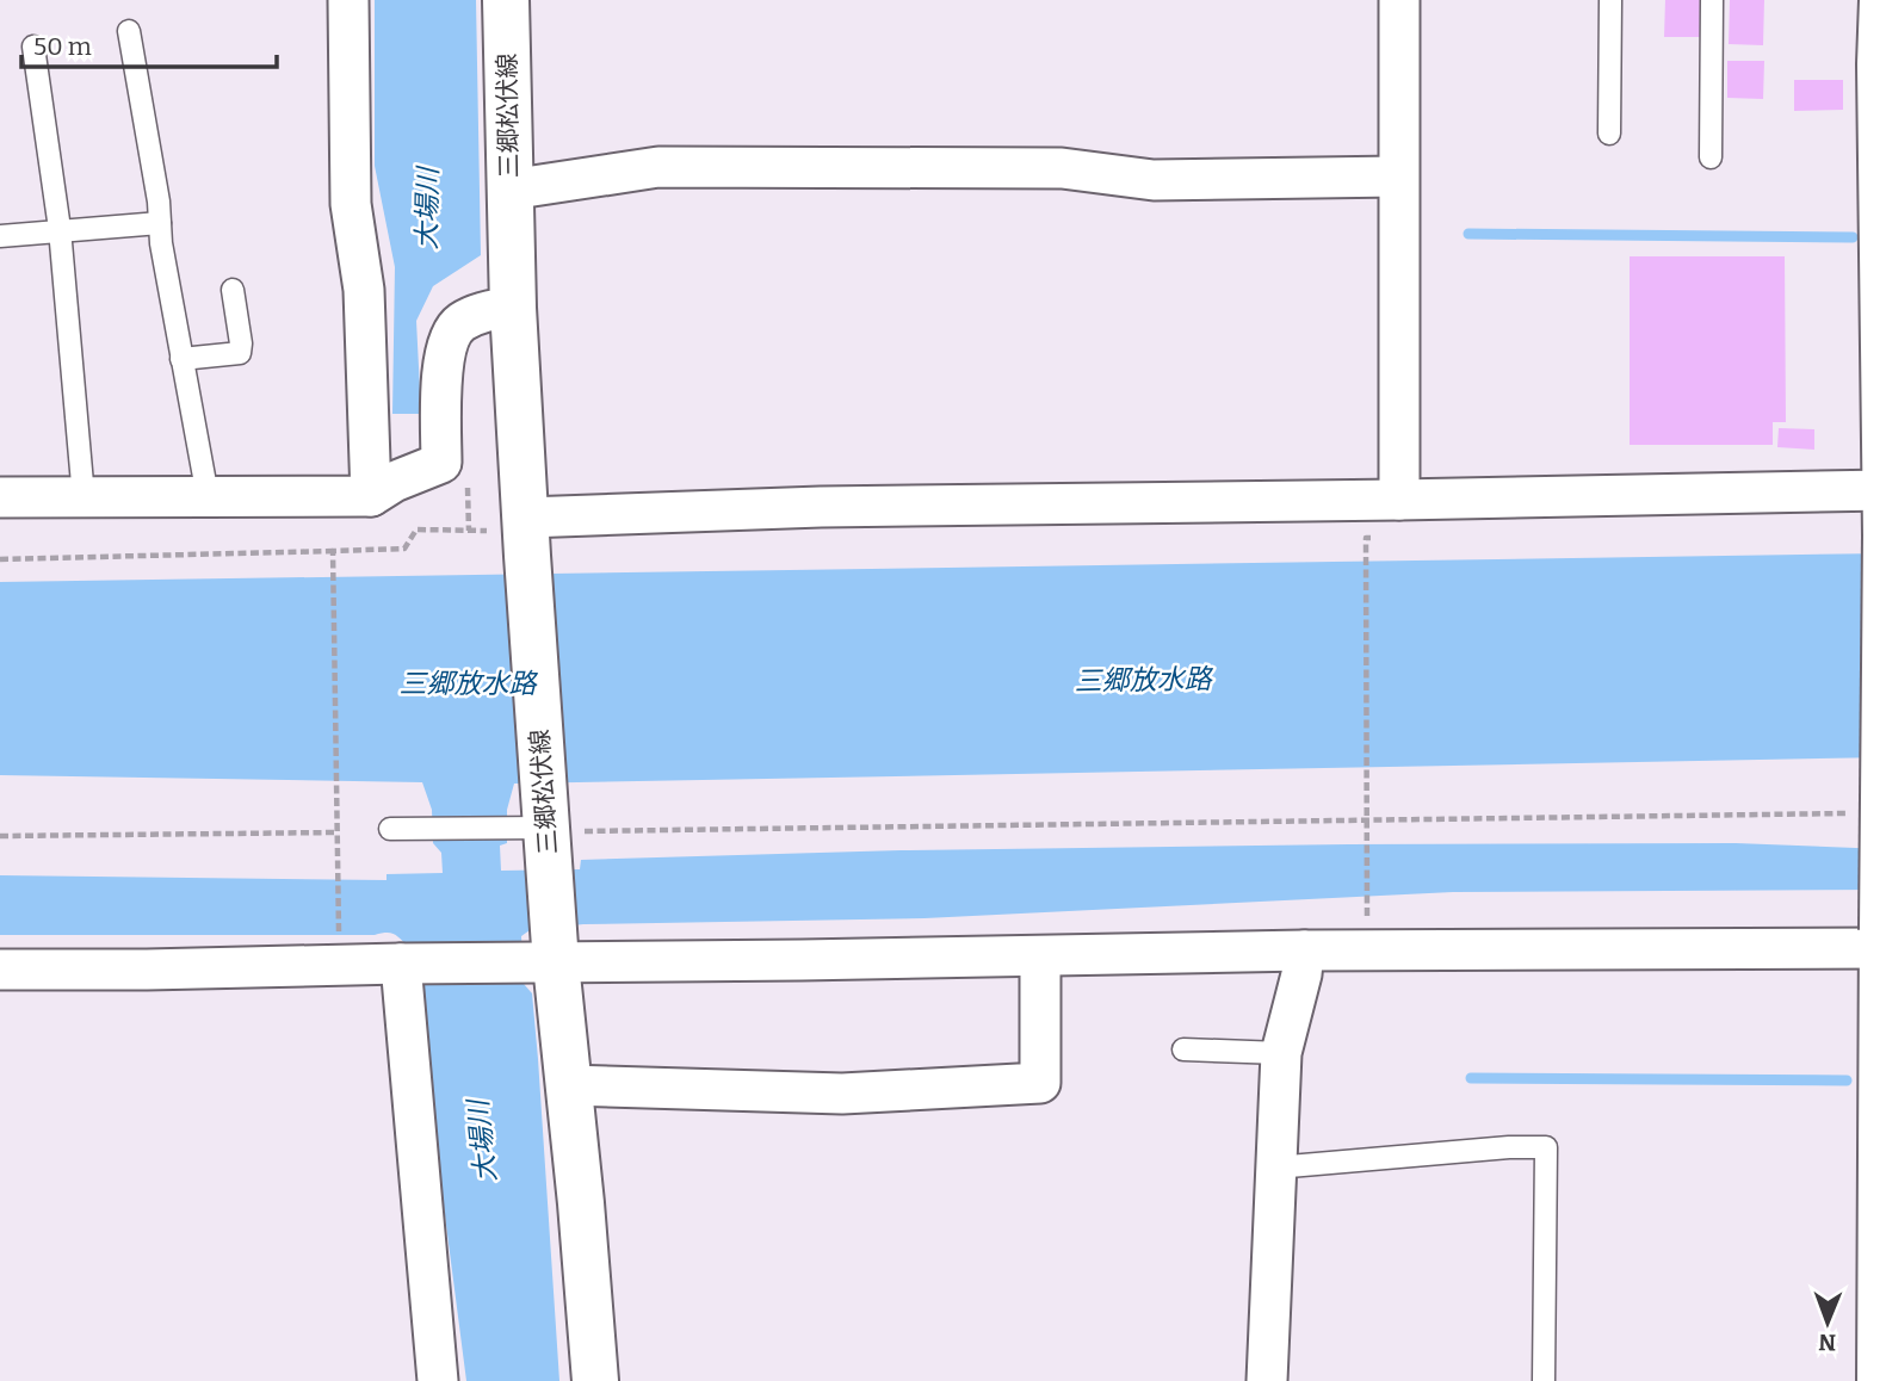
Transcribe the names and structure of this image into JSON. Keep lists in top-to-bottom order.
{
  "streets": {
    "street": ["三郷松伏線"]
  },
  "water": ["大場川", "三郷放水路"],
  "scale_bar": "50 m",
  "north": "bottom"
}
